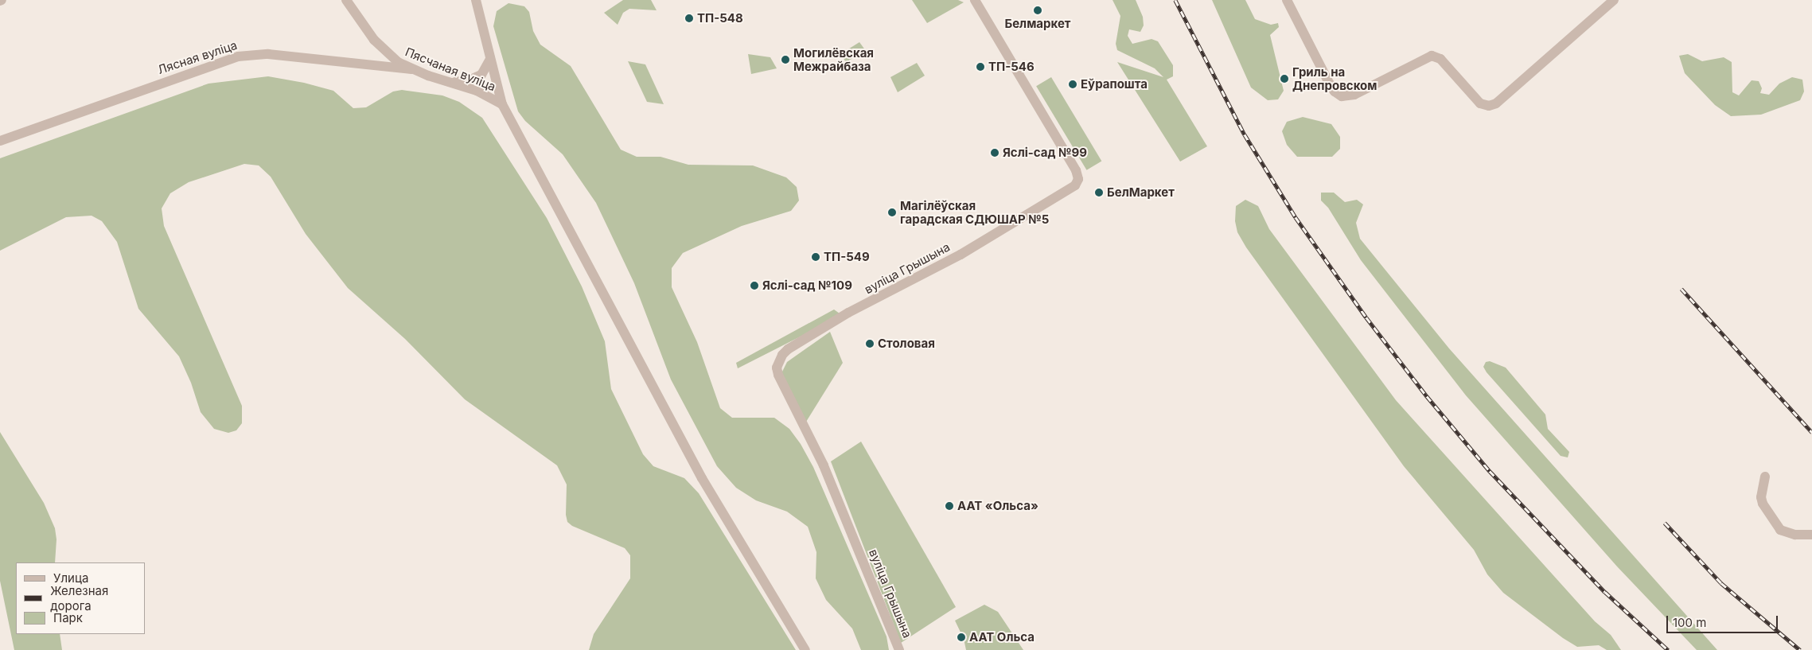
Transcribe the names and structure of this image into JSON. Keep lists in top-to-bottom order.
{
  "streets": {
    "street": ["Лясная вуліца", "Пясчаная вуліца", "вуліца Грышына"]
  },
  "crossings": [
    ["Лясная вуліца", "Пясчаная вуліца"]
  ],
  "places": [
    "Белмаркет",
    "ТП-548",
    "Могилёвская Межрайбаза",
    "ТП-546",
    "Гриль на Днепровском",
    "Еўрапошта",
    "Яслі-сад №99",
    "БелМаркет",
    "Магілёўская гарадская СДЮШАР №5",
    "ТП-549",
    "Яслі-сад №109",
    "Столовая",
    "ААТ «Ольса»",
    "ААТ Ольса"
  ],
  "legend": ["Улица", "Железная дорога", "Парк"],
  "scale_bar": "100 m"
}
